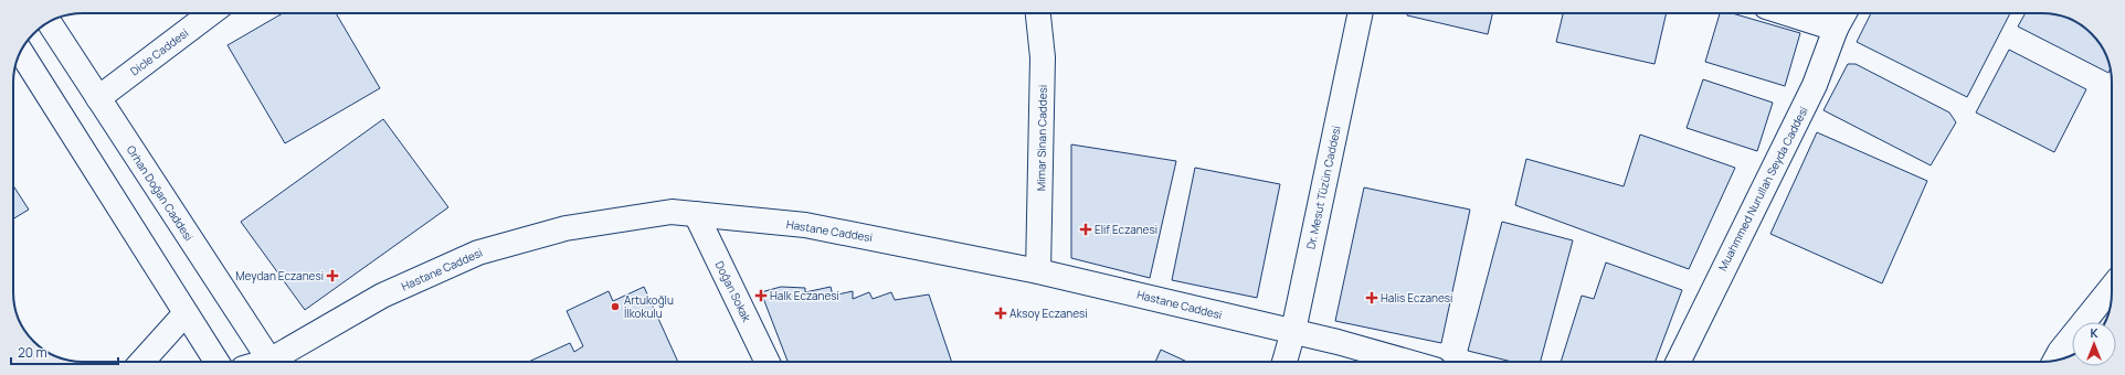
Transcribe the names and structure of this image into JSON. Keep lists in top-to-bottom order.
{
  "streets": {
    "street": [
      "Dicle Caddesi",
      "Mimar Sinan Caddesi",
      "Dr. Mesut Tüzün Caddesi",
      "Muahmmed Nurullah Seyda Caddesi",
      "Orhan Doğan Caddesi",
      "Hastane Caddesi",
      "Doğan Sokak"
    ]
  },
  "crossings": [
    ["Dicle Caddesi", "Orhan Doğan Caddesi"],
    ["Mimar Sinan Caddesi", "Hastane Caddesi"],
    ["Dr. Mesut Tüzün Caddesi", "Hastane Caddesi"],
    ["Hastane Caddesi", "Doğan Sokak"]
  ],
  "places": {
    "health": [
      "Elif Eczanesi",
      "Meydan Eczanesi",
      "Halk Eczanesi",
      "Halis Eczanesi",
      "Aksoy Eczanesi"
    ],
    "other": ["Artukoğlu İlkokulu"]
  },
  "scale_bar": "20 m",
  "north": "top"
}
